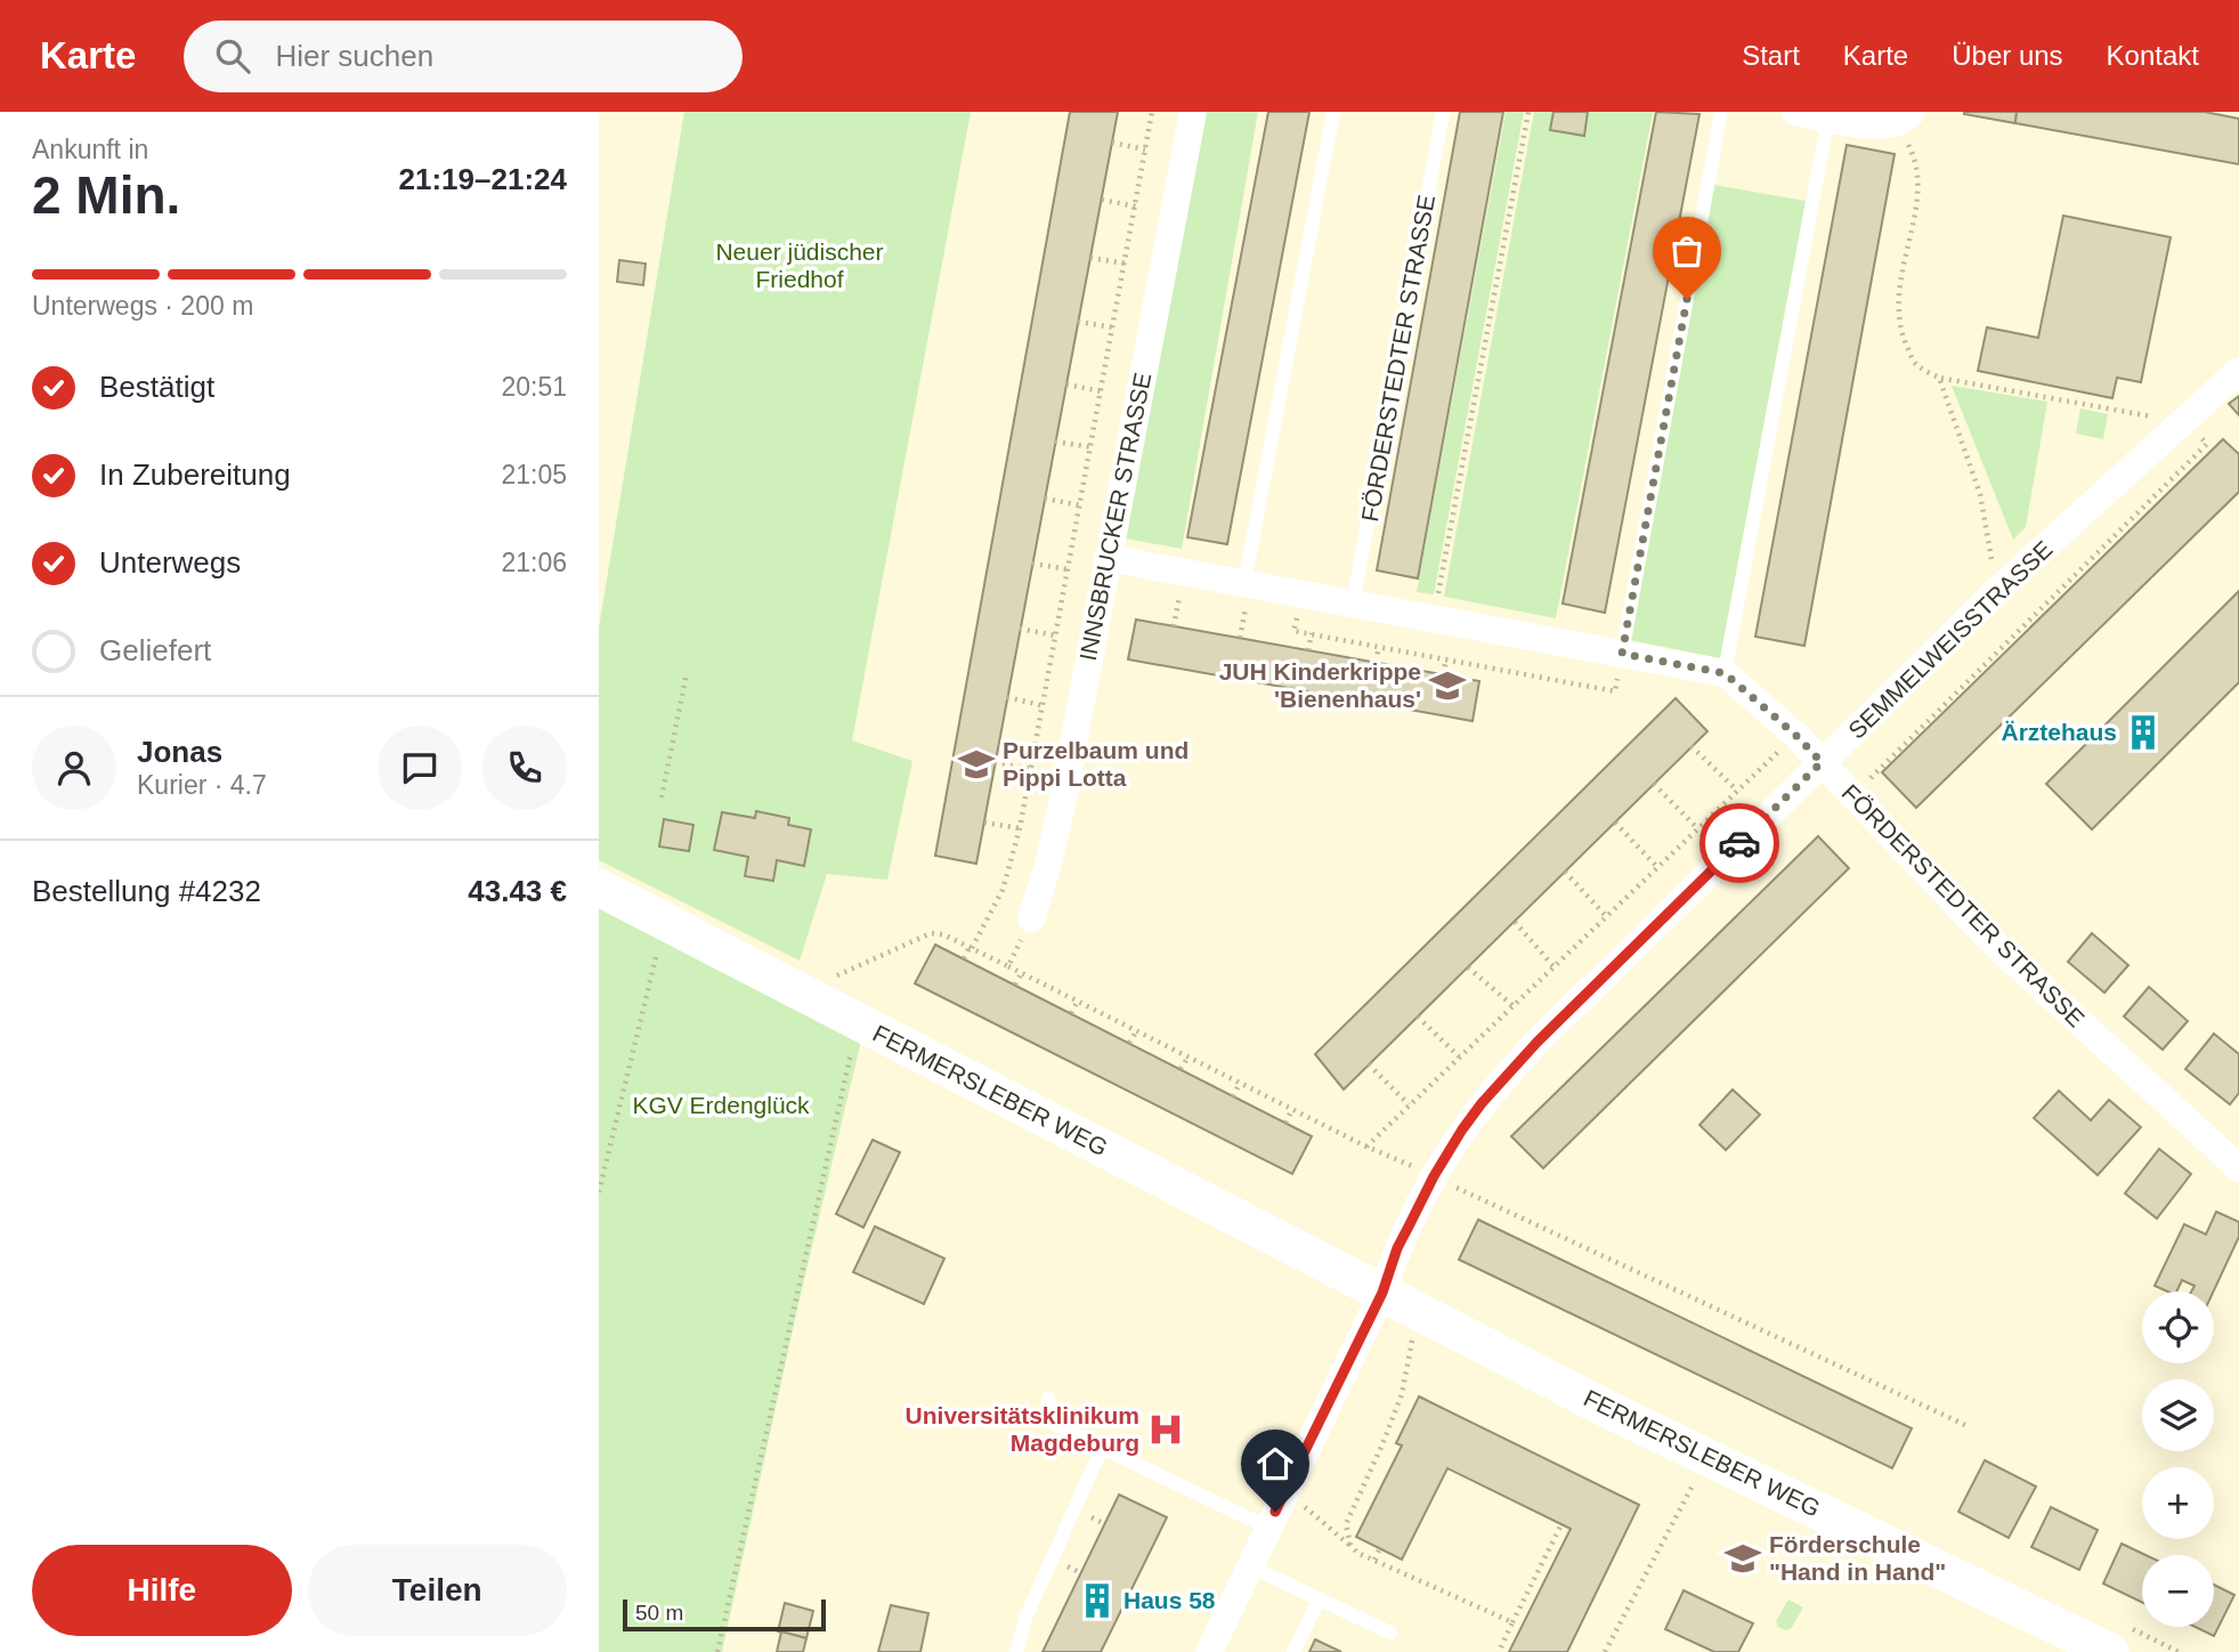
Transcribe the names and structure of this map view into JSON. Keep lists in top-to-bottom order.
{
  "streets": {
    "street": [
      "FÖRDERSTEDTER STRASSE",
      "INNSBRUCKER STRASSE",
      "SEMMELWEISSTRASSE",
      "FERMERSLEBER WEG"
    ]
  },
  "crossings": [
    ["FÖRDERSTEDTER STRASSE", "SEMMELWEISSTRASSE"],
    ["SEMMELWEISSTRASSE", "FERMERSLEBER WEG"]
  ],
  "parks": ["Neuer jüdischer Friedhof", "KGV Erdenglück"],
  "places": {
    "school or university": ["JUH Kinderkrippe 'Bienenhaus'", "Purzelbaum und Pippi Lotta", "Förderschule \"Hand in Hand\""],
    "building": ["Ärztehaus", "Haus 58"],
    "hospital": ["Universitätsklinikum Magdeburg"]
  },
  "scale_bar": "50 m",
  "page": {
    "header": "Karte",
    "search": "Hier suchen",
    "nav": [
      "Start",
      "Karte",
      "Über uns",
      "Kontakt"
    ],
    "heading": ["2 Min.", "Ankunft in", "21:19–21:24"],
    "panel": [
      "Jonas",
      "Kurier · 4.7",
      "Bestellung #4232",
      "43.43 €"
    ],
    "bar": "Unterwegs · 200 m",
    "list": [
      ["Bestätigt", "20:51"],
      ["In Zubereitung", "21:05"],
      ["Unterwegs", "21:06"],
      "Geliefert"
    ],
    "map_buttons": ["+", "−"],
    "buttons": ["Hilfe", "Teilen"],
    "scale": "50 m"
  }
}
